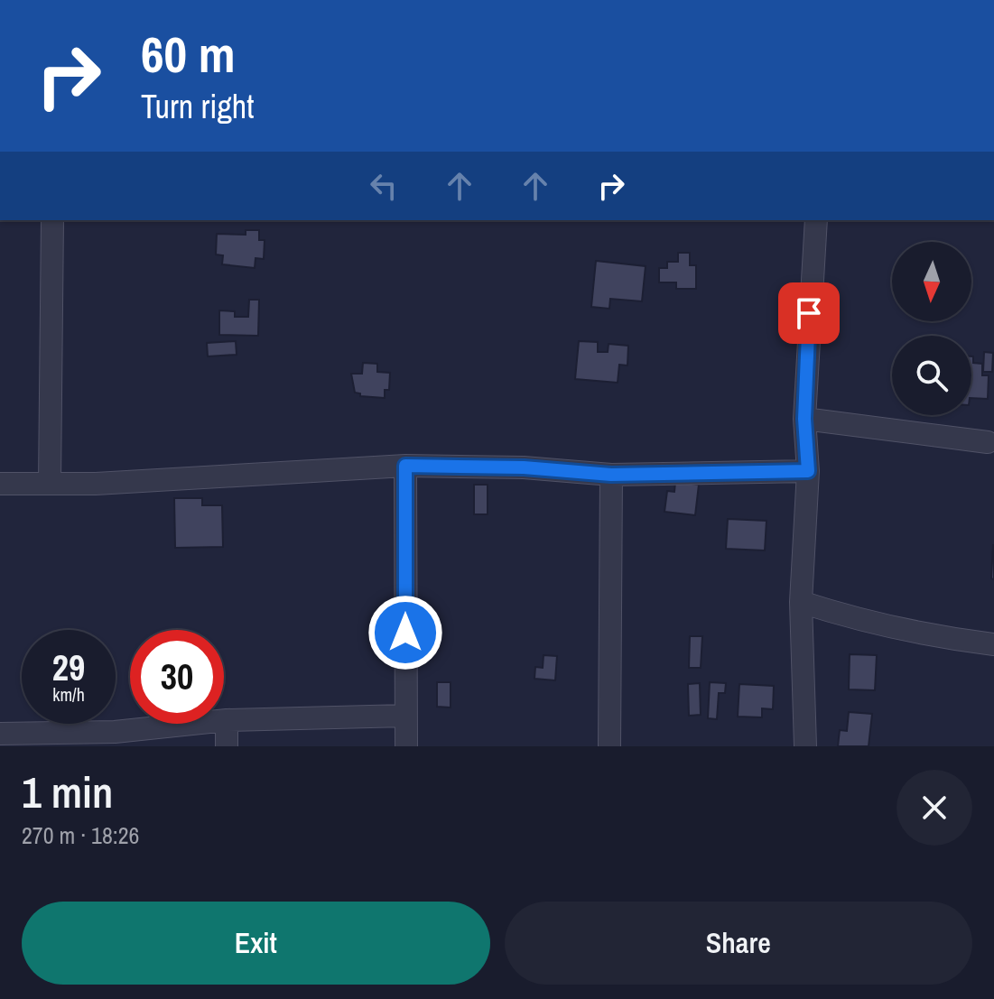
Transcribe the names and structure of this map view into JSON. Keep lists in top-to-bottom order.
{
  "north": "bottom",
  "page": {
    "turn": ["60 m", "Turn right"],
    "speed": "29 km/h",
    "limit": "30",
    "heading": ["1 min", "270 m · 18:26"],
    "buttons": ["Exit", "Share"]
  }
}
